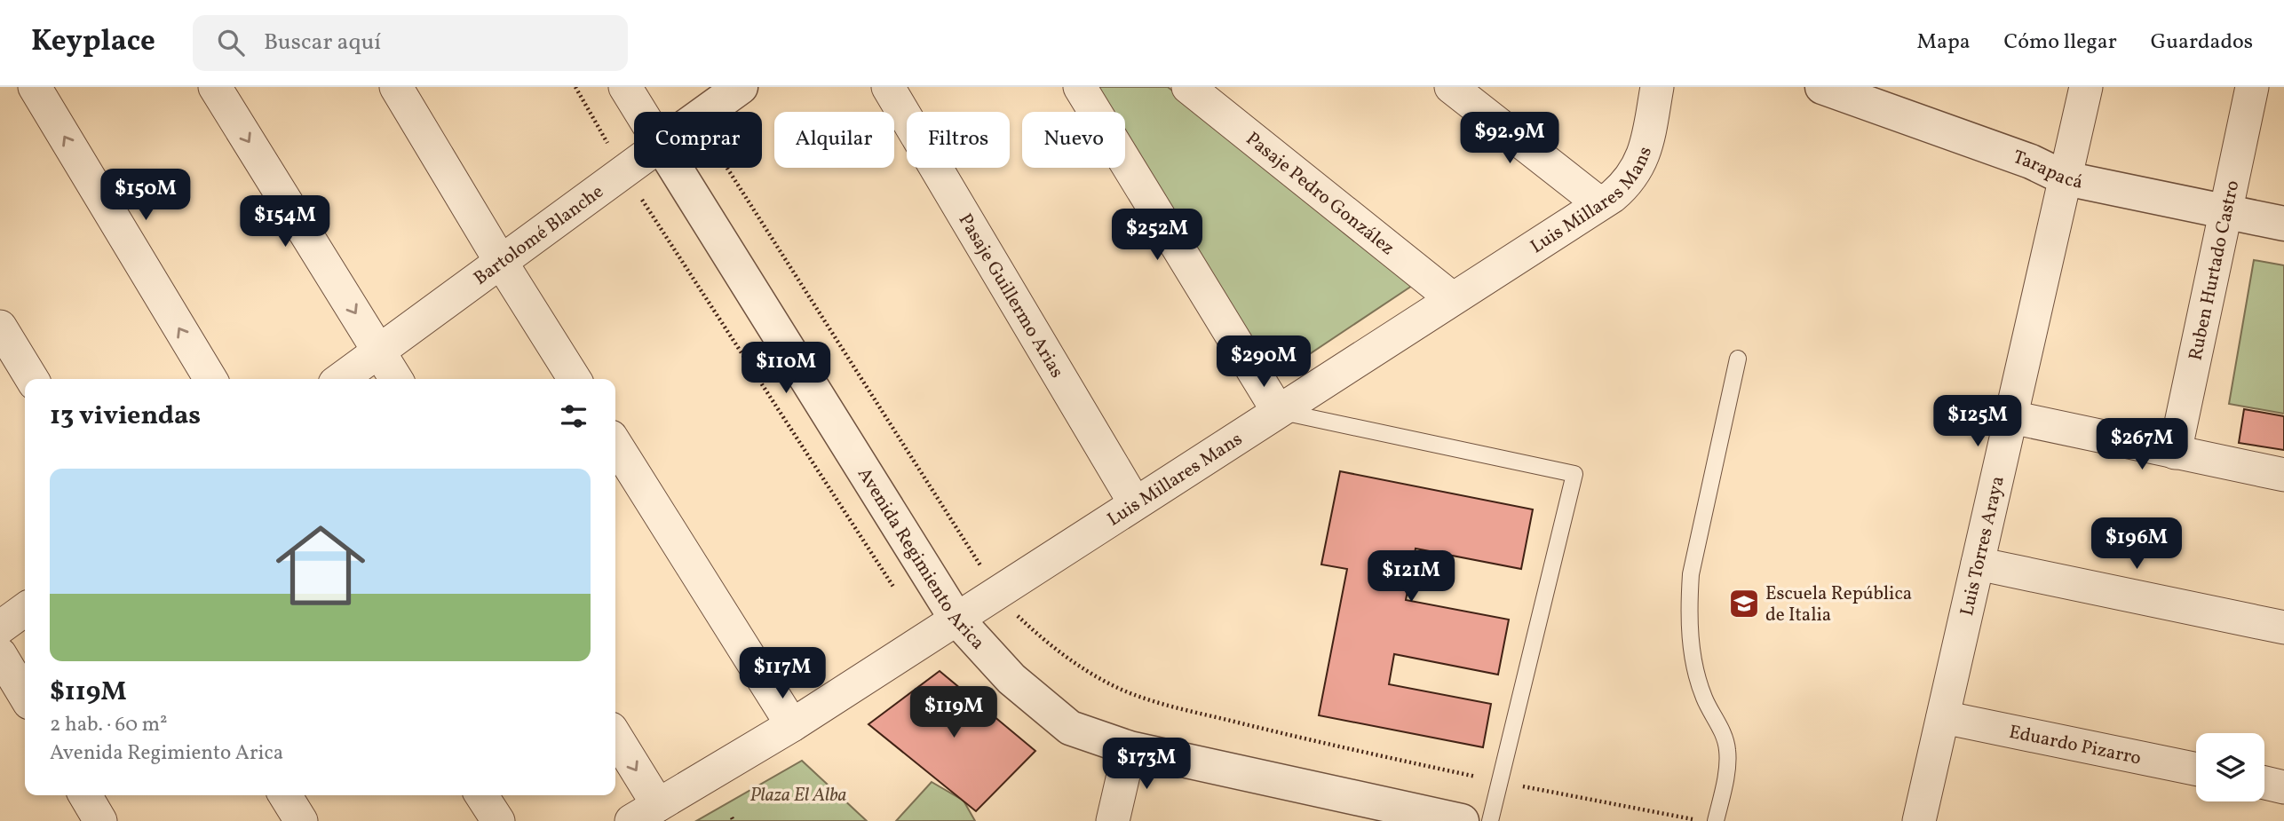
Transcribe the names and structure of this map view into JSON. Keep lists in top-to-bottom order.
{
  "streets": {
    "street": [
      "Tarapacá",
      "Pasaje Pedro González",
      "Luis Millares Mans",
      "Bartolomé Blanche",
      "Ruben Hurtado Castro",
      "Pasaje Guillermo Arias",
      "Luis Torres Araya",
      "Avenida Regimiento Arica",
      "Eduardo Pizarro"
    ]
  },
  "crossings": [
    ["Tarapacá", "Ruben Hurtado Castro"],
    ["Tarapacá", "Luis Torres Araya"],
    ["Pasaje Pedro González", "Luis Millares Mans"],
    ["Luis Millares Mans", "Pasaje Guillermo Arias"],
    ["Luis Millares Mans", "Avenida Regimiento Arica"],
    ["Luis Torres Araya", "Eduardo Pizarro"]
  ],
  "parks": ["Plaza El Alba"],
  "places": {
    "school or university": ["Escuela República de Italia"]
  },
  "page": {
    "header": "Keyplace",
    "search": "Buscar aquí",
    "nav": ["Mapa", "Cómo llegar", "Guardados"],
    "price": [
      "$92.9M",
      "$150M",
      "$154M",
      "$252M",
      "$290M",
      "$110M",
      "$125M",
      "$267M",
      "$196M",
      "$121M",
      "$117M",
      "$119M",
      "$173M"
    ],
    "chip": [
      "Comprar",
      "Alquilar",
      "Filtros",
      "Nuevo"
    ],
    "heading": "13 viviendas",
    "list": [
      {
        "name": "$119M",
        "note": "2 hab. · 60 m² · Avenida Regimiento Arica"
      }
    ]
  }
}
